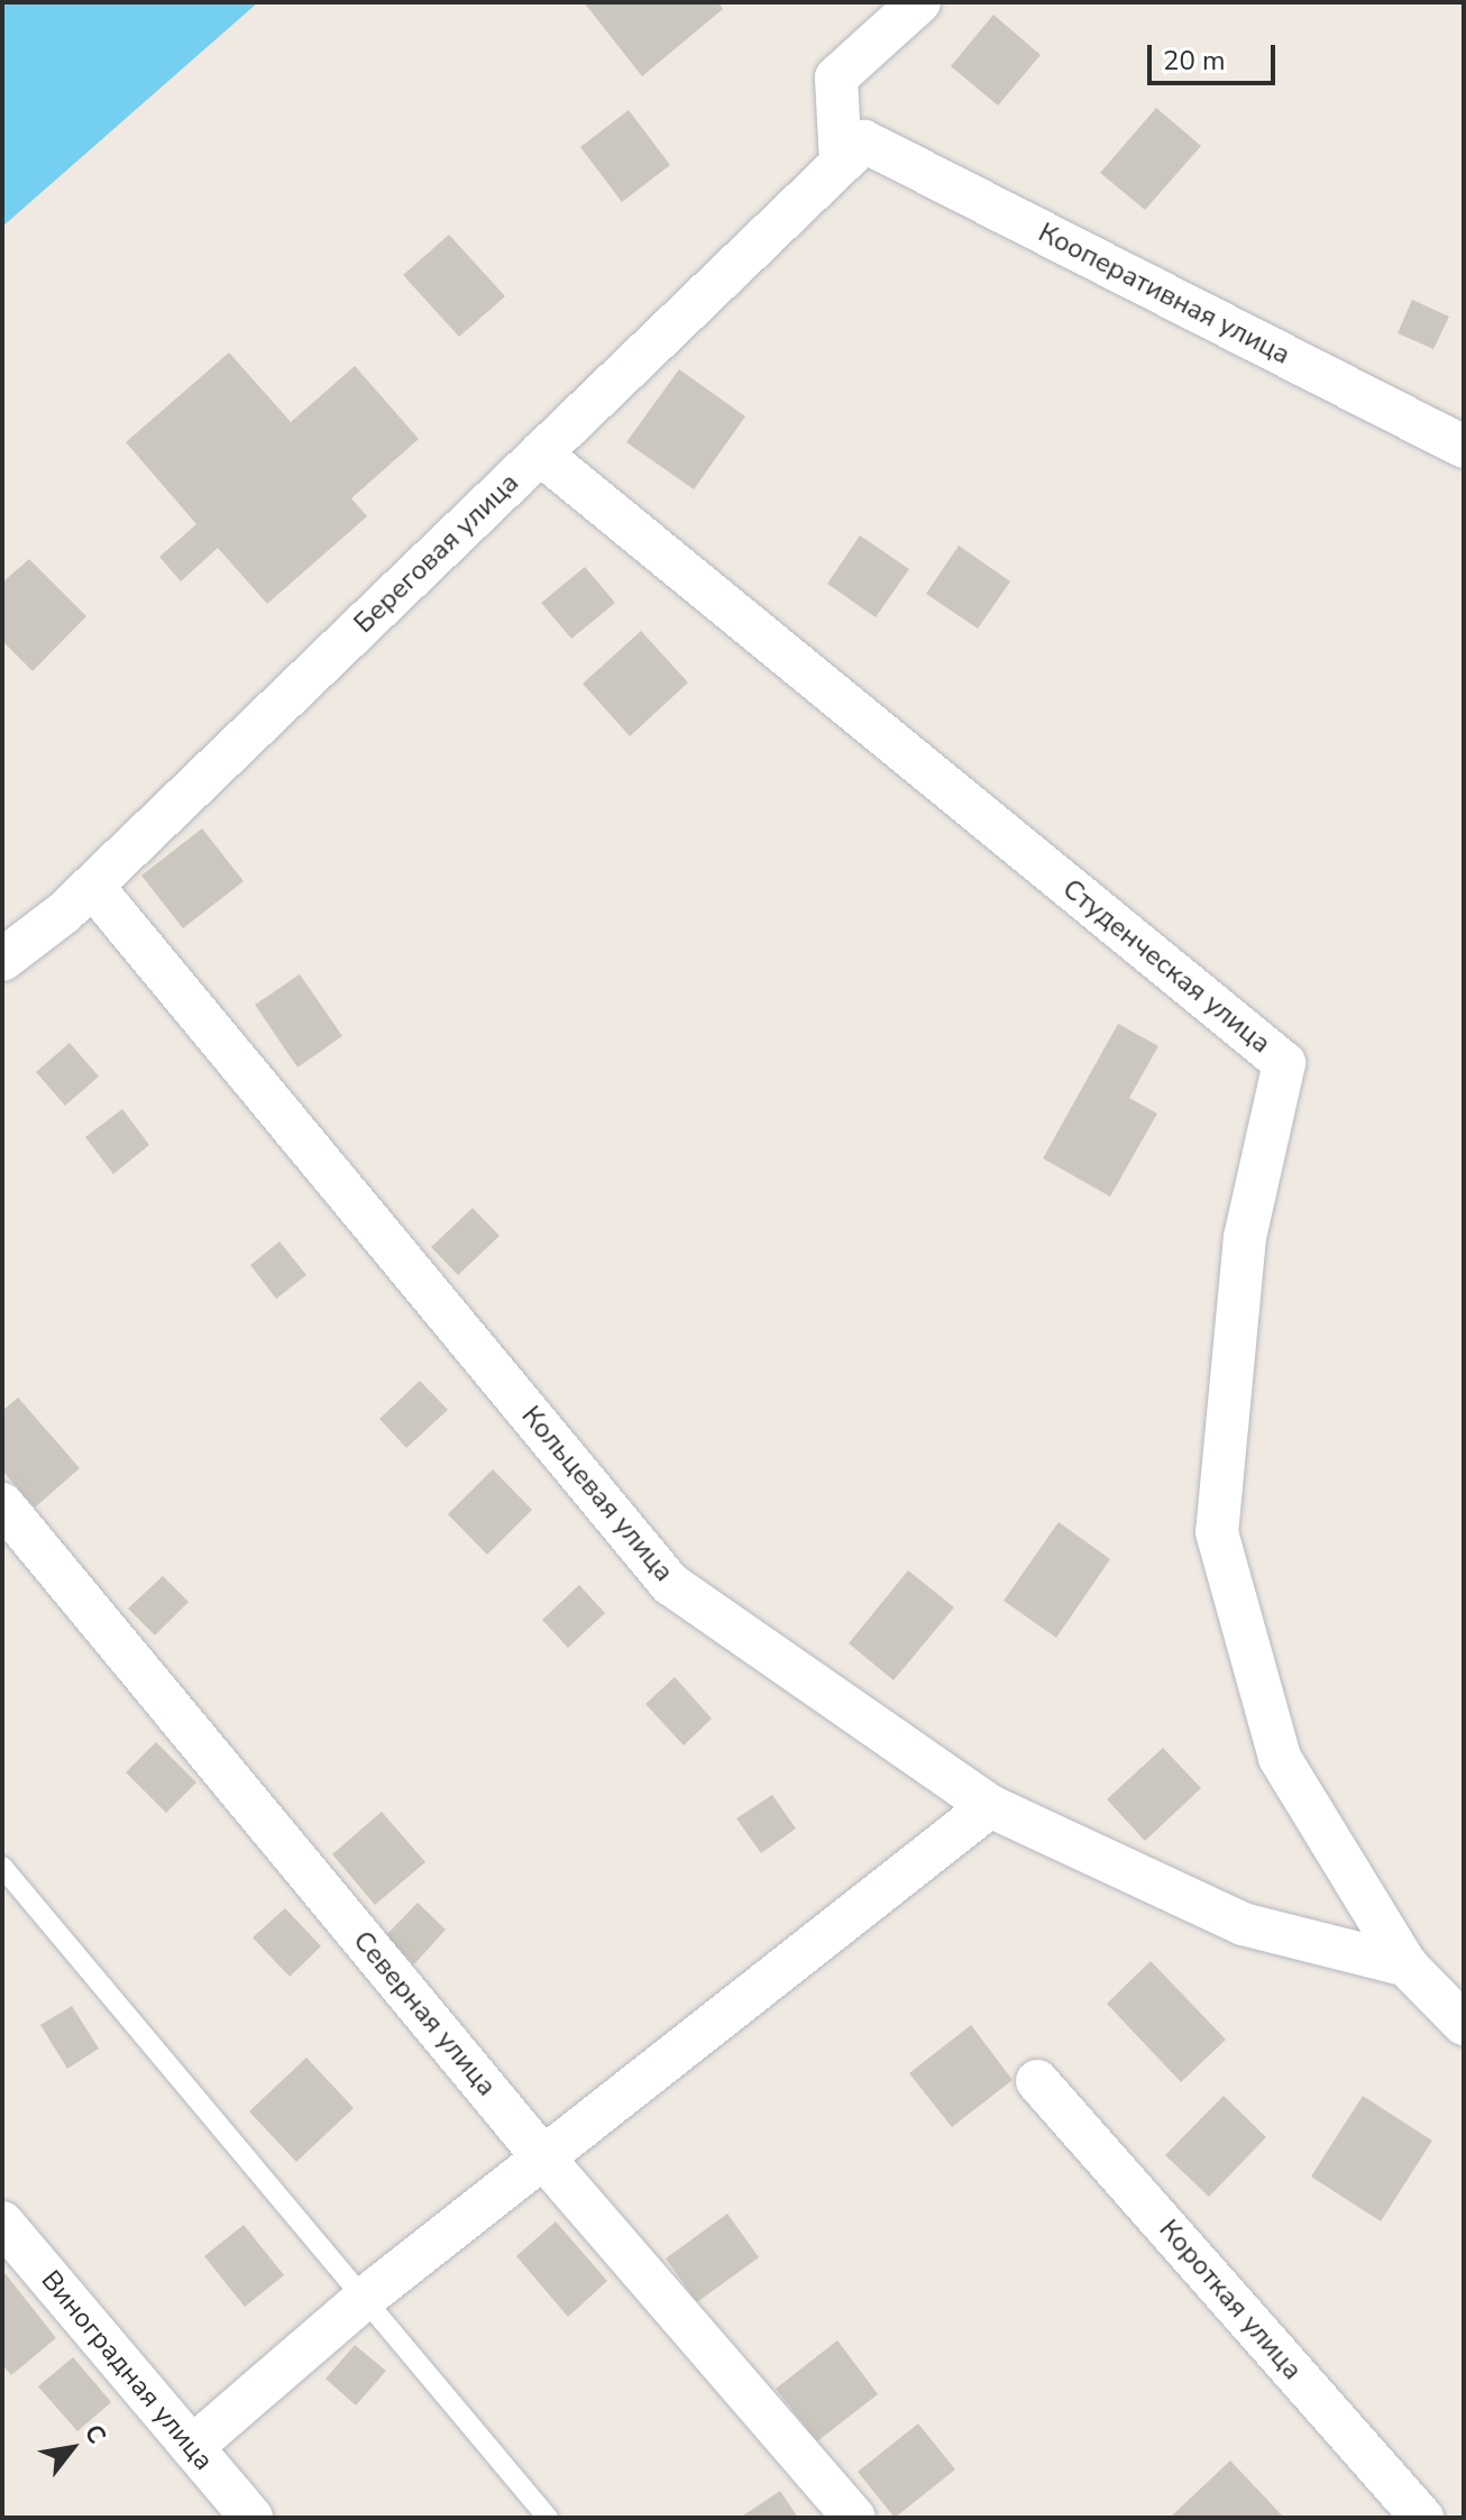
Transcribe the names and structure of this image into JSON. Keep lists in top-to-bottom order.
{
  "streets": {
    "street": [
      "Кооперативная улица",
      "Береговая улица",
      "Студенческая улица",
      "Кольцевая улица",
      "Северная улица",
      "Короткая улица",
      "Виноградная улица"
    ]
  },
  "crossings": [
    ["Кооперативная улица", "Береговая улица"],
    ["Береговая улица", "Студенческая улица"],
    ["Береговая улица", "Кольцевая улица"],
    ["Студенческая улица", "Кольцевая улица"]
  ],
  "scale_bar": "20 m",
  "north": "top right"
}
